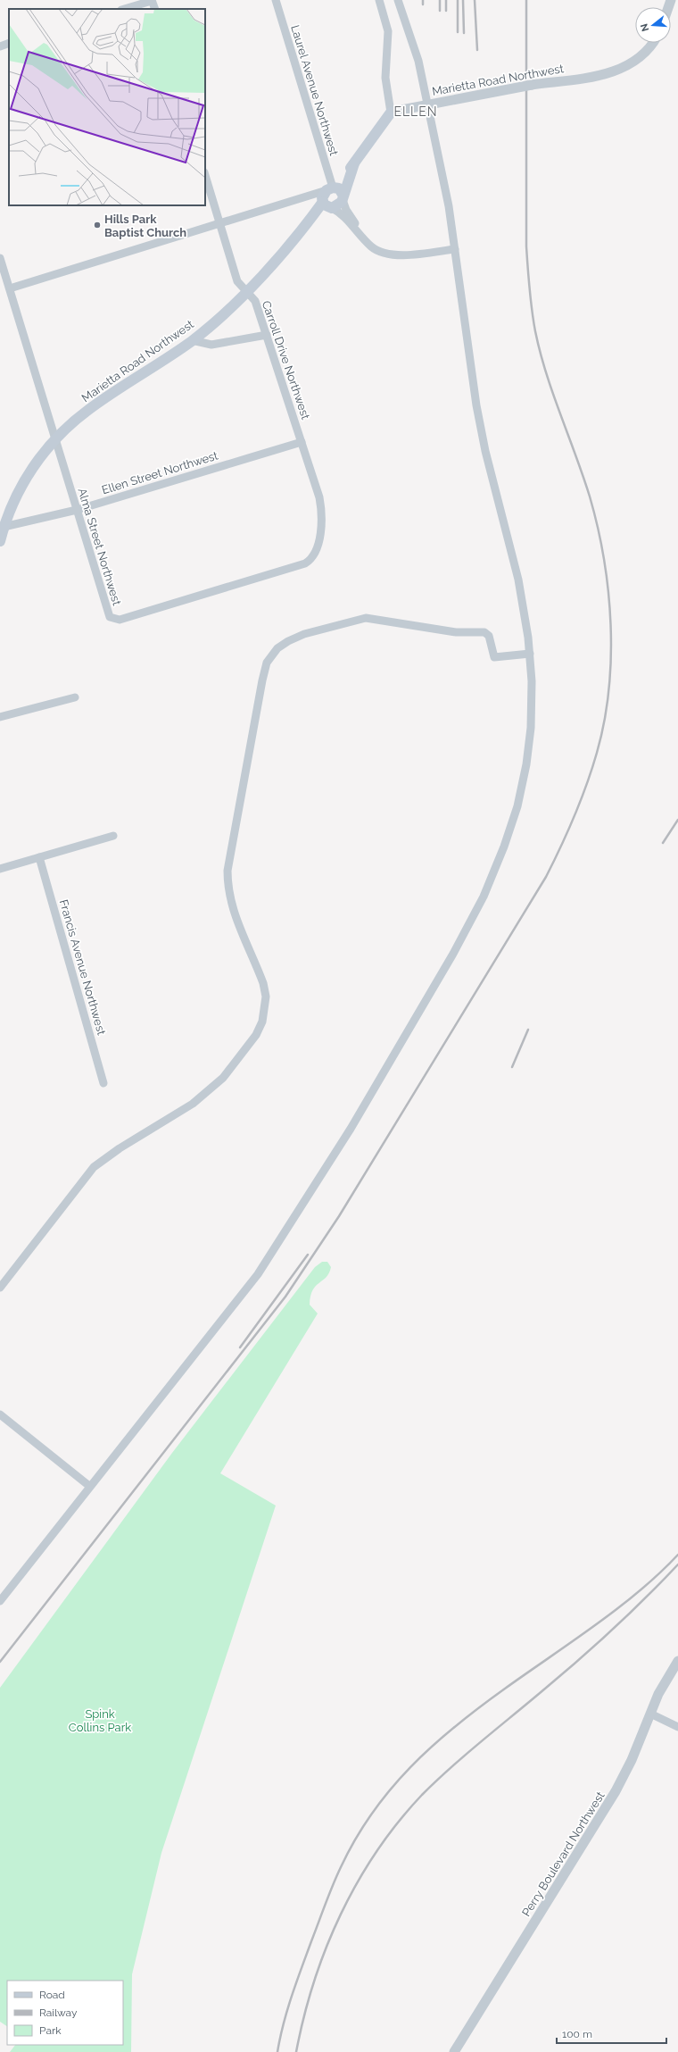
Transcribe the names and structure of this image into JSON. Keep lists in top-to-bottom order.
{
  "streets": {
    "main road": ["Marietta Road Northwest"],
    "street": [
      "Laurel Avenue Northwest",
      "Carroll Drive Northwest",
      "Ellen Street Northwest",
      "Alma Street Northwest",
      "Francis Avenue Northwest",
      "Perry Boulevard Northwest"
    ]
  },
  "crossings": [
    ["Marietta Road Northwest", "Laurel Avenue Northwest"],
    ["Marietta Road Northwest", "Carroll Drive Northwest"],
    ["Marietta Road Northwest", "Ellen Street Northwest"],
    ["Marietta Road Northwest", "Alma Street Northwest"],
    ["Carroll Drive Northwest", "Ellen Street Northwest"],
    ["Carroll Drive Northwest", "Alma Street Northwest"],
    ["Ellen Street Northwest", "Alma Street Northwest"]
  ],
  "districts": ["ELLEN"],
  "parks": ["Spink Collins Park"],
  "places": ["Hills Park Baptist Church"],
  "legend": ["Road", "Railway", "Park"],
  "scale_bar": "100 m",
  "north": "left"
}
